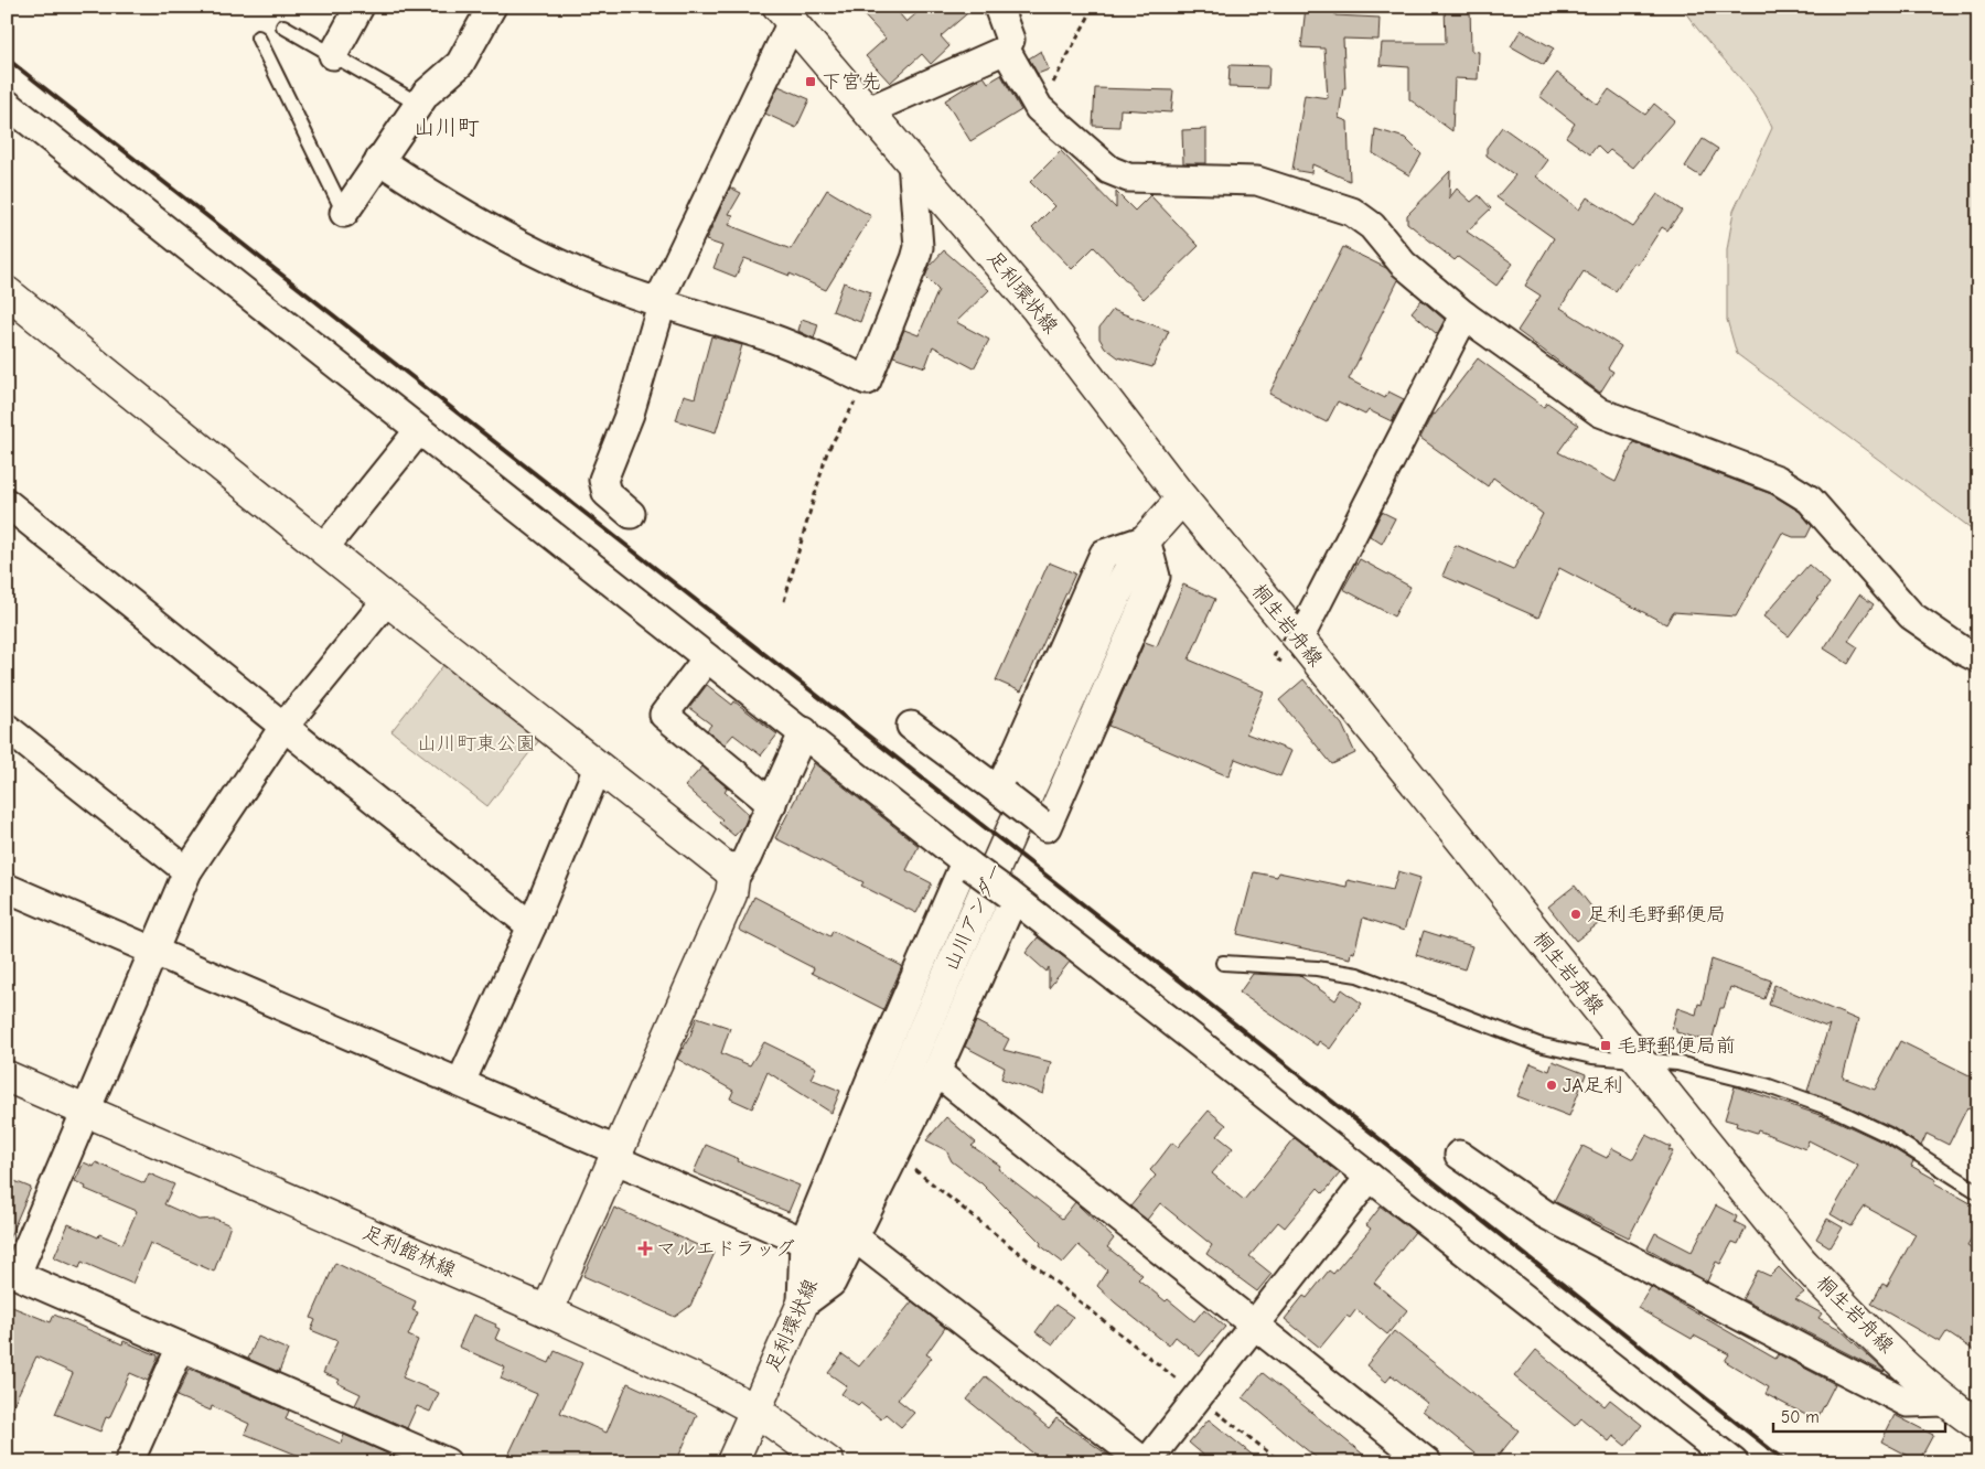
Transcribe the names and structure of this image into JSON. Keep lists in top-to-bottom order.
{
  "streets": {
    "main road": [
      "足利環状線",
      "桐生岩舟線",
      "山川アンダー",
      "足利館林線"
    ]
  },
  "crossings": [
    ["足利環状線", "桐生岩舟線"],
    ["足利環状線", "山川アンダー"],
    ["足利環状線", "足利館林線"]
  ],
  "districts": ["山川町"],
  "parks": ["山川町東公園"],
  "places": {
    "transit": ["下宮先", "毛野郵便局前"],
    "other": ["足利毛野郵便局", "JA足利"],
    "health": ["マルエドラッグ"]
  },
  "scale_bar": "50 m"
}
